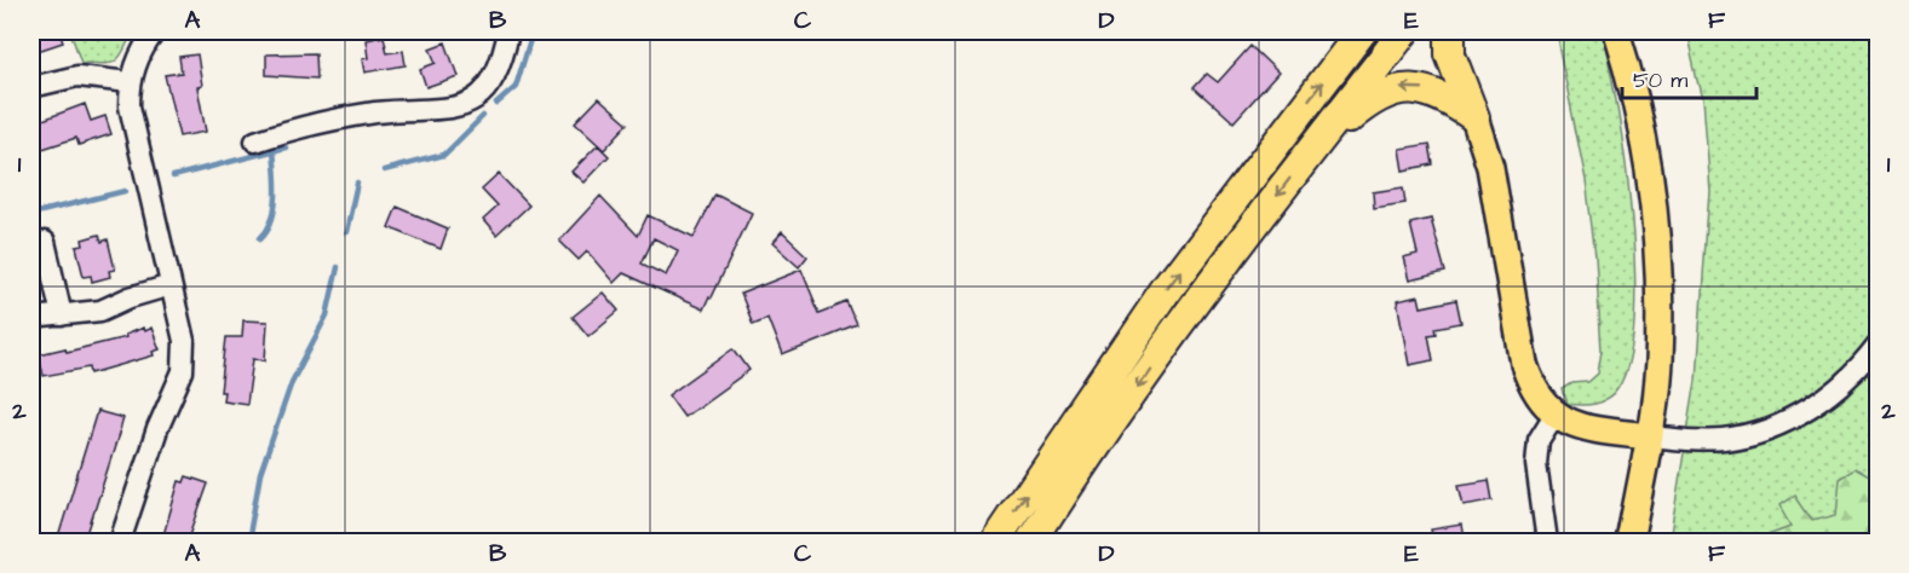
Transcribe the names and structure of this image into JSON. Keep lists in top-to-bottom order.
{
  "scale_bar": "50 m",
  "grid": {
    "columns": [
      "A",
      "B",
      "C",
      "D",
      "E",
      "F"
    ],
    "rows": ["1", "2"]
  }
}
